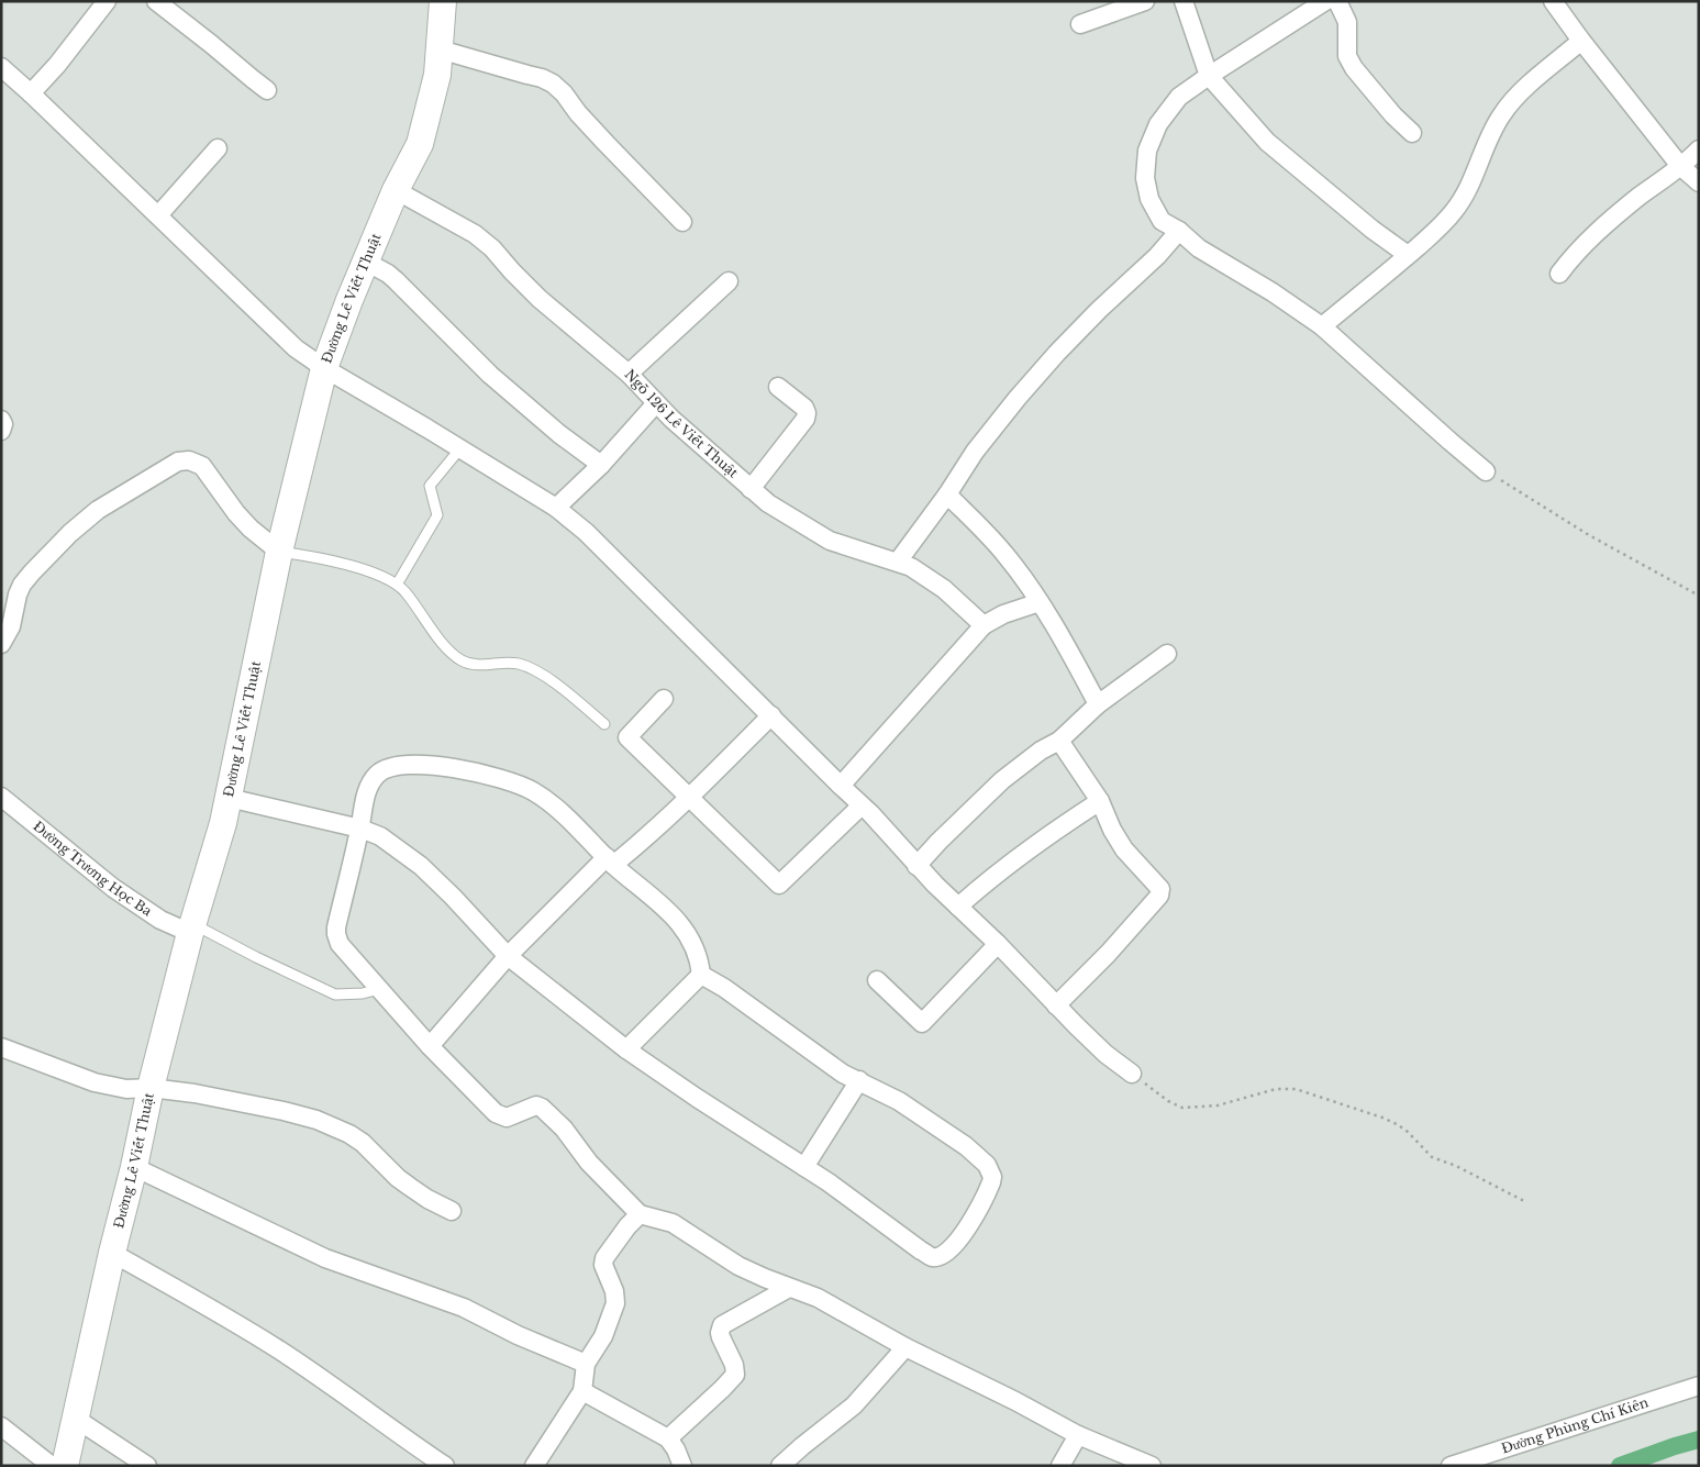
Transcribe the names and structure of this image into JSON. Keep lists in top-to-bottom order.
{
  "streets": {
    "main road": ["Đường Lê Viết Thuật"],
    "street": ["Ngõ 126 Lê Viết Thuật", "Đường Trương Học Ba", "Đường Phùng Chí Kiên"]
  },
  "crossings": [
    ["Đường Lê Viết Thuật", "Ngõ 126 Lê Viết Thuật"],
    ["Đường Lê Viết Thuật", "Đường Trương Học Ba"]
  ]
}
